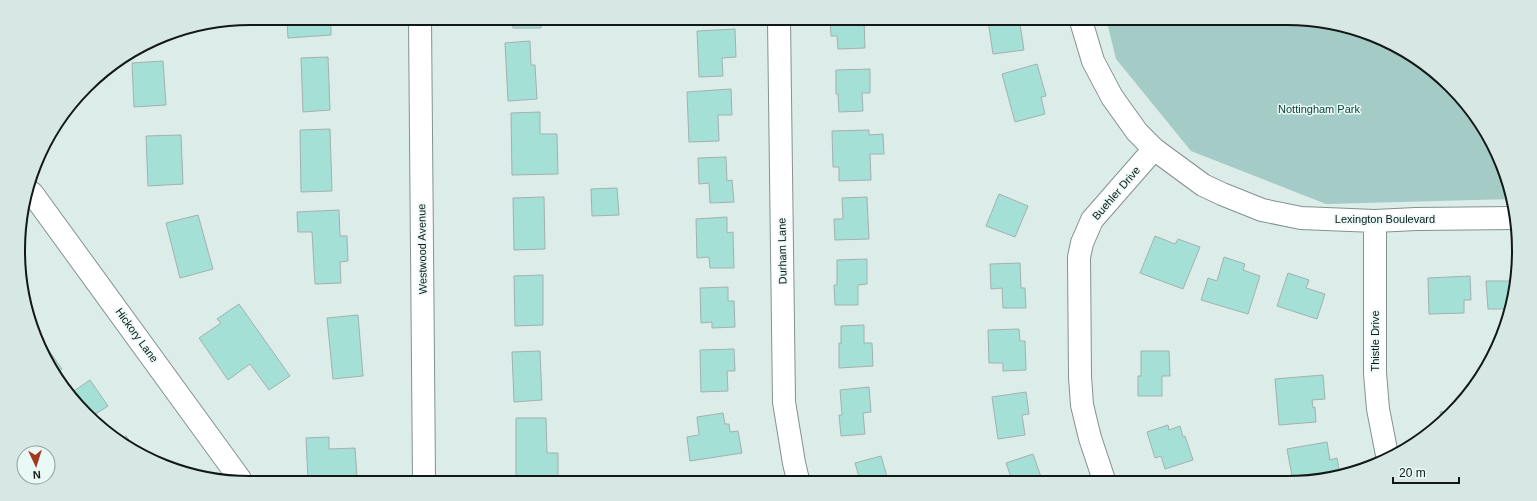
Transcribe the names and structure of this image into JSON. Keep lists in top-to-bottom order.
{
  "streets": {
    "street": [
      "Buehler Drive",
      "Lexington Boulevard",
      "Westwood Avenue",
      "Durham Lane",
      "Hickory Lane",
      "Thistle Drive"
    ]
  },
  "crossings": [
    ["Buehler Drive", "Lexington Boulevard"],
    ["Lexington Boulevard", "Thistle Drive"]
  ],
  "parks": ["Nottingham Park"],
  "scale_bar": "20 m",
  "north": "bottom"
}
